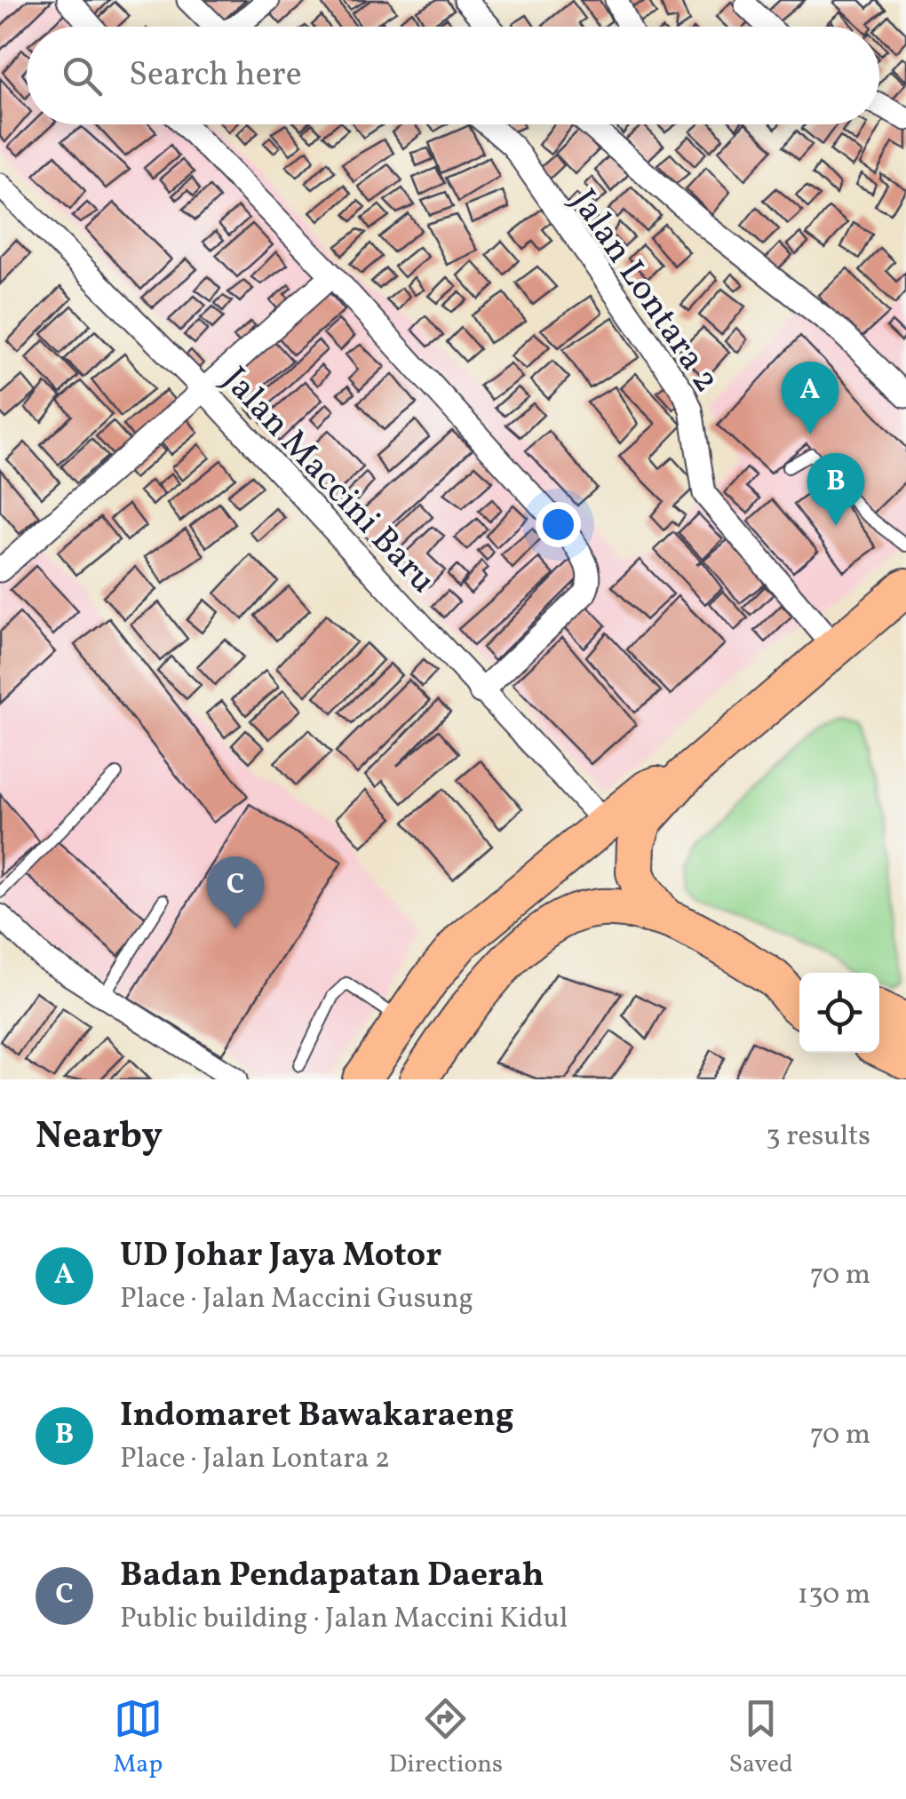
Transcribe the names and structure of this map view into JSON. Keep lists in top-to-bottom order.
{
  "streets": {
    "street": ["Jalan Lontara 2", "Jalan Maccini Baru"]
  },
  "page": {
    "search": "Search here",
    "pins": ["A", "B", "C"],
    "heading": ["Nearby", "3 results"],
    "list": [
      {
        "mark": "A",
        "name": "UD Johar Jaya Motor",
        "note": "Place · Jalan Maccini Gusung",
        "value": "70 m"
      },
      {
        "mark": "B",
        "name": "Indomaret Bawakaraeng",
        "note": "Place · Jalan Lontara 2",
        "value": "70 m"
      },
      {
        "mark": "C",
        "name": "Badan Pendapatan Daerah",
        "note": "Public building · Jalan Maccini Kidul",
        "value": "130 m"
      }
    ],
    "nav": ["Map", "Directions", "Saved"]
  }
}
